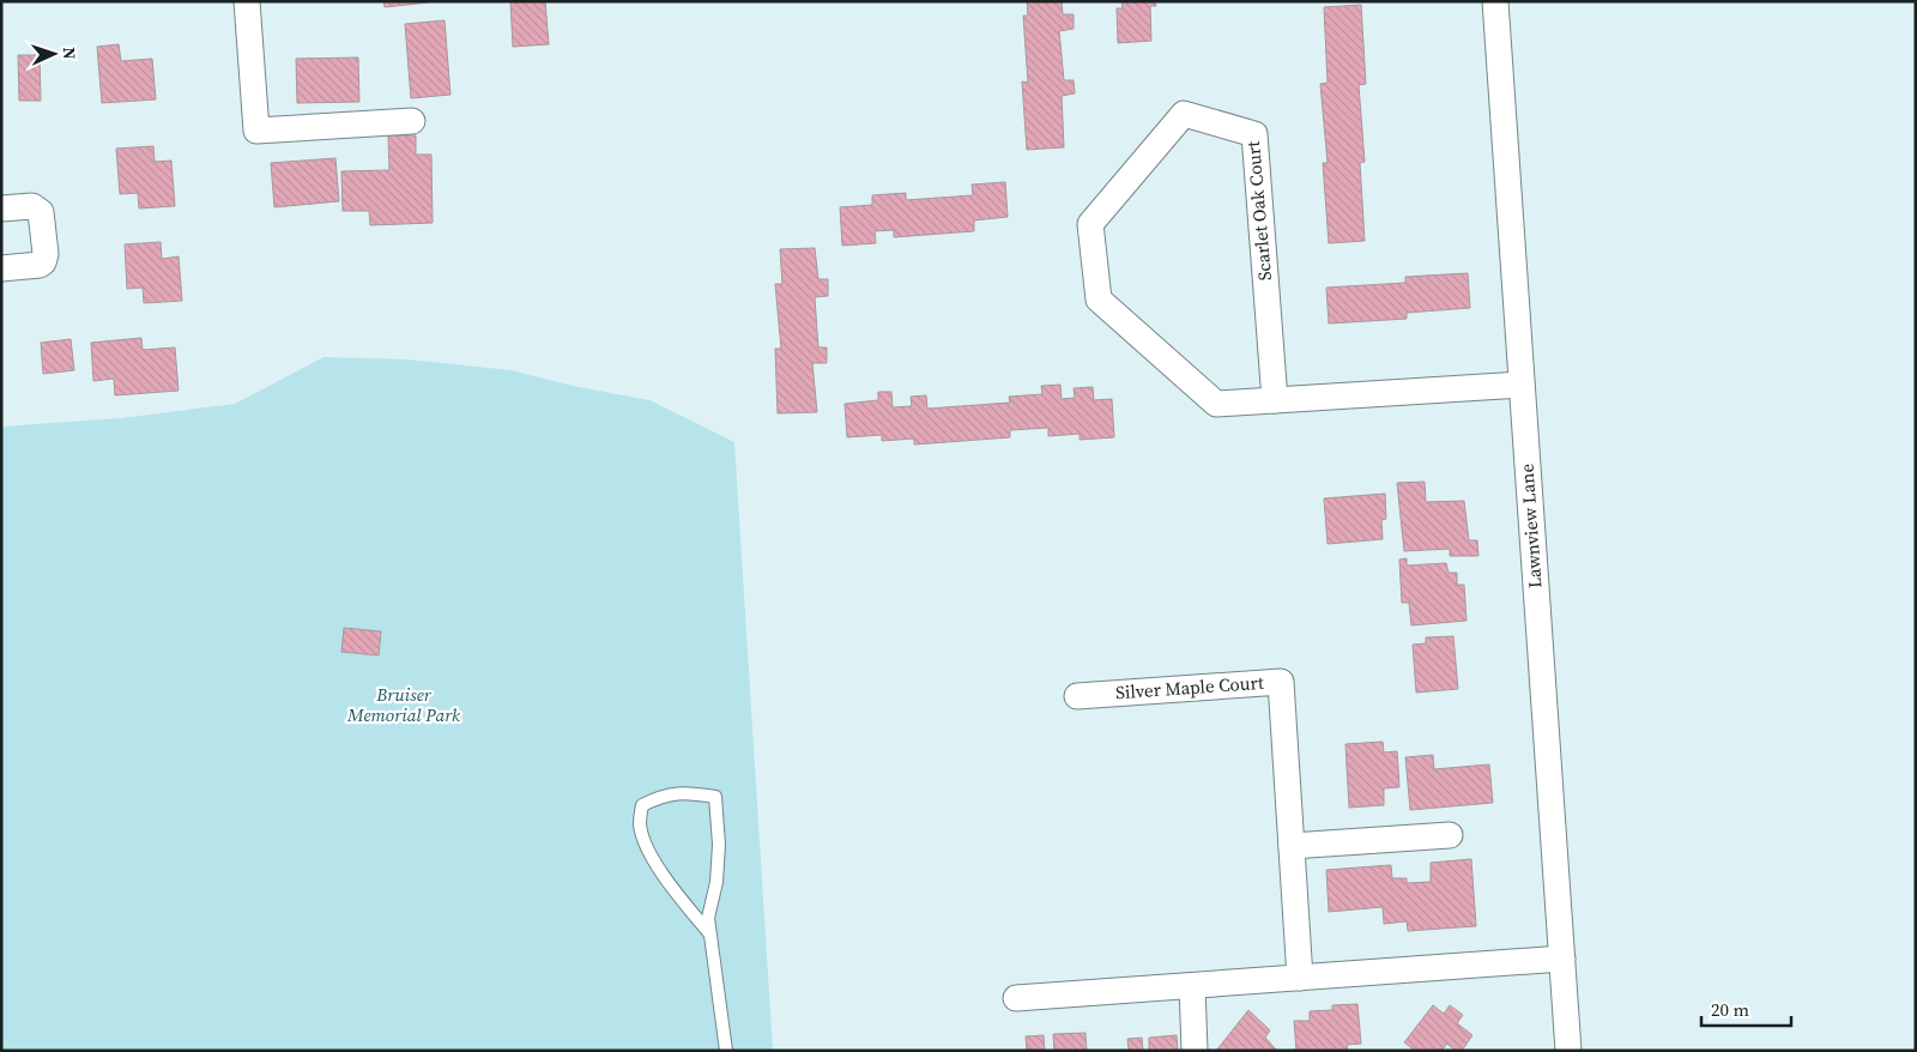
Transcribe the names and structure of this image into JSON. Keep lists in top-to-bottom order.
{
  "streets": {
    "street": ["Scarlet Oak Court", "Lawnview Lane", "Silver Maple Court"]
  },
  "crossings": [
    ["Scarlet Oak Court", "Lawnview Lane"]
  ],
  "parks": ["Bruiser Memorial Park"],
  "scale_bar": "20 m",
  "north": "right"
}
